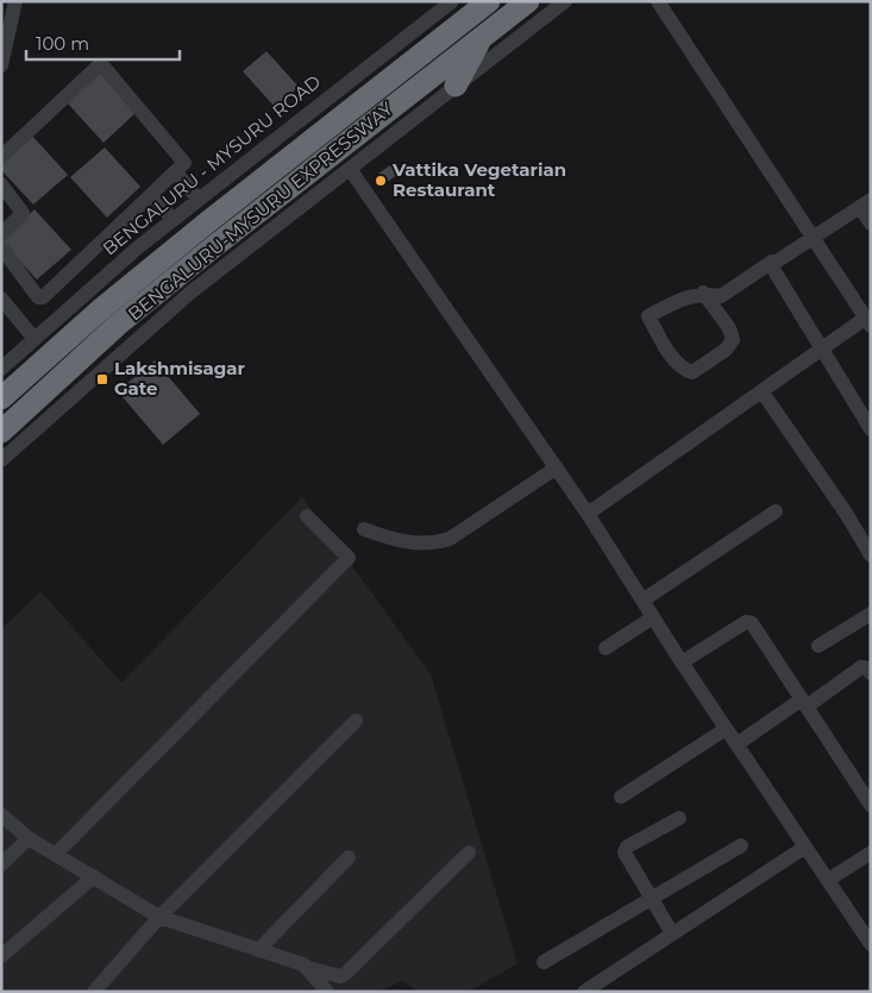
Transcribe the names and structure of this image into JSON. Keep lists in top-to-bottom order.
{
  "streets": {
    "highway": ["BENGALURU-MYSURU EXPRESSWAY"],
    "street": ["BENGALURU - MYSURU ROAD"]
  },
  "places": {
    "other": ["Vattika Vegetarian Restaurant"],
    "transit": ["Lakshmisagar Gate"]
  },
  "scale_bar": "100 m"
}
